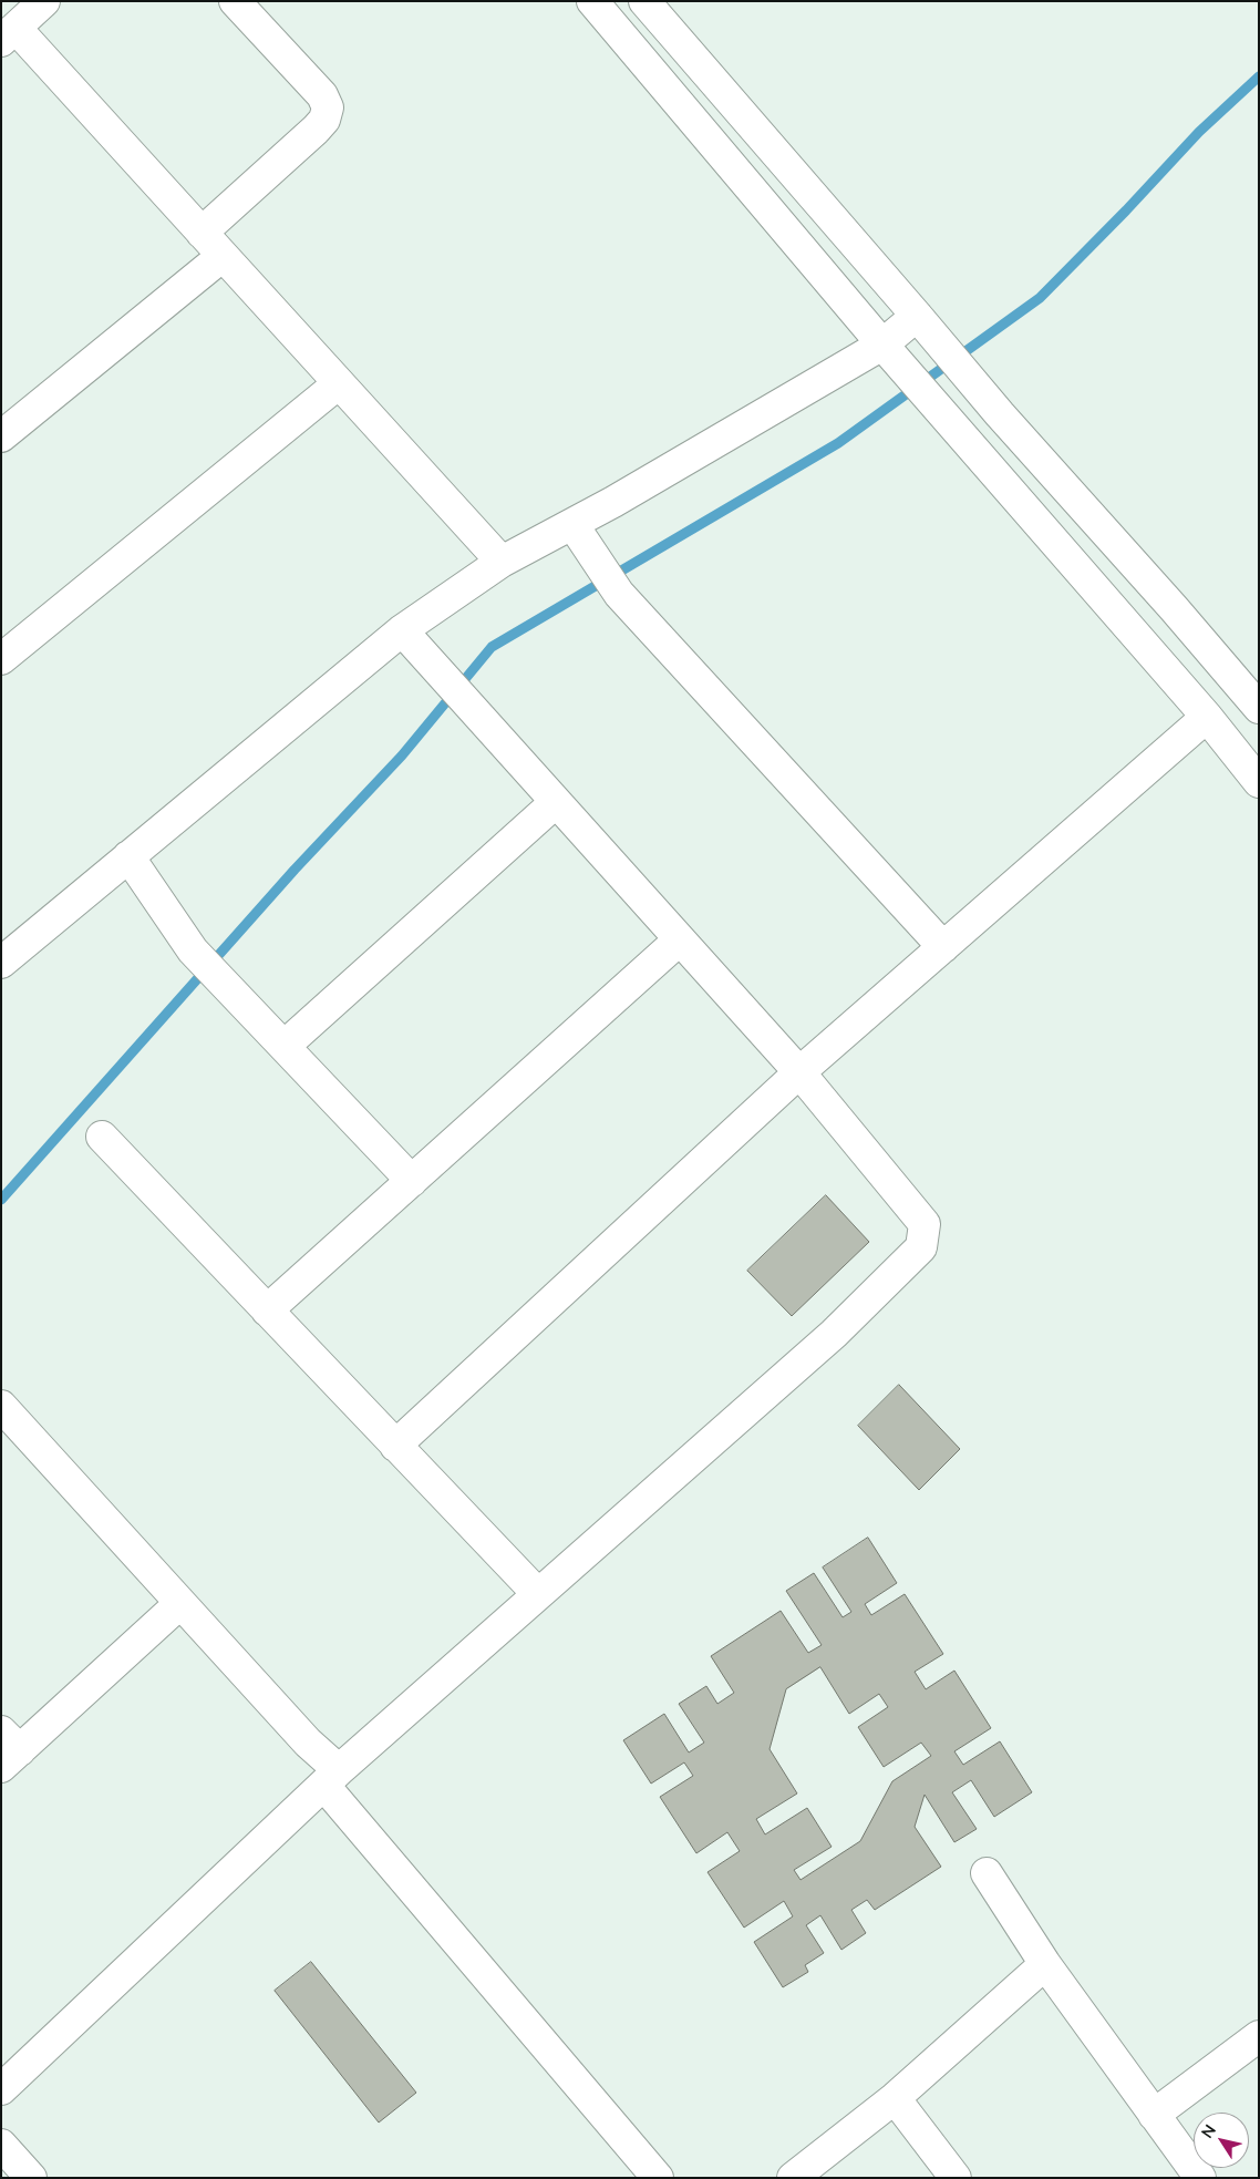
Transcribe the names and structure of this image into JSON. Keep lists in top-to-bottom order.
{
  "north": "top left"
}
